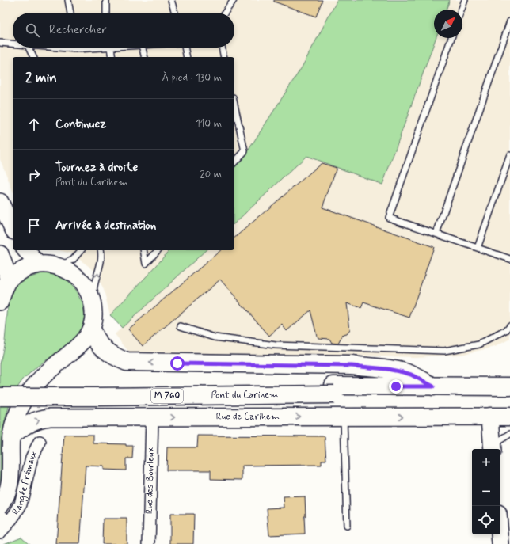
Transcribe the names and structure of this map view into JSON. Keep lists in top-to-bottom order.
{
  "streets": {
    "main road": ["M 760", "Pont du Carihem"],
    "street": ["Rue de Carihem", "Rue des Bourleux", "Rangée Frémaux"]
  },
  "crossings": [
    ["M 760", "Pont du Carihem"],
    ["Rue de Carihem", "Rue des Bourleux"]
  ],
  "one_way": ["Rue de Carihem"],
  "north": "top right",
  "page": {
    "search": "Rechercher",
    "heading": ["2 min", "À pied · 130 m"],
    "list": [
      ["Continuez", "110 m"],
      ["Tournez à droite", "Pont du Carihem", "20 m"],
      "Arrivée à destination"
    ],
    "map_buttons": ["+", "−"]
  }
}
